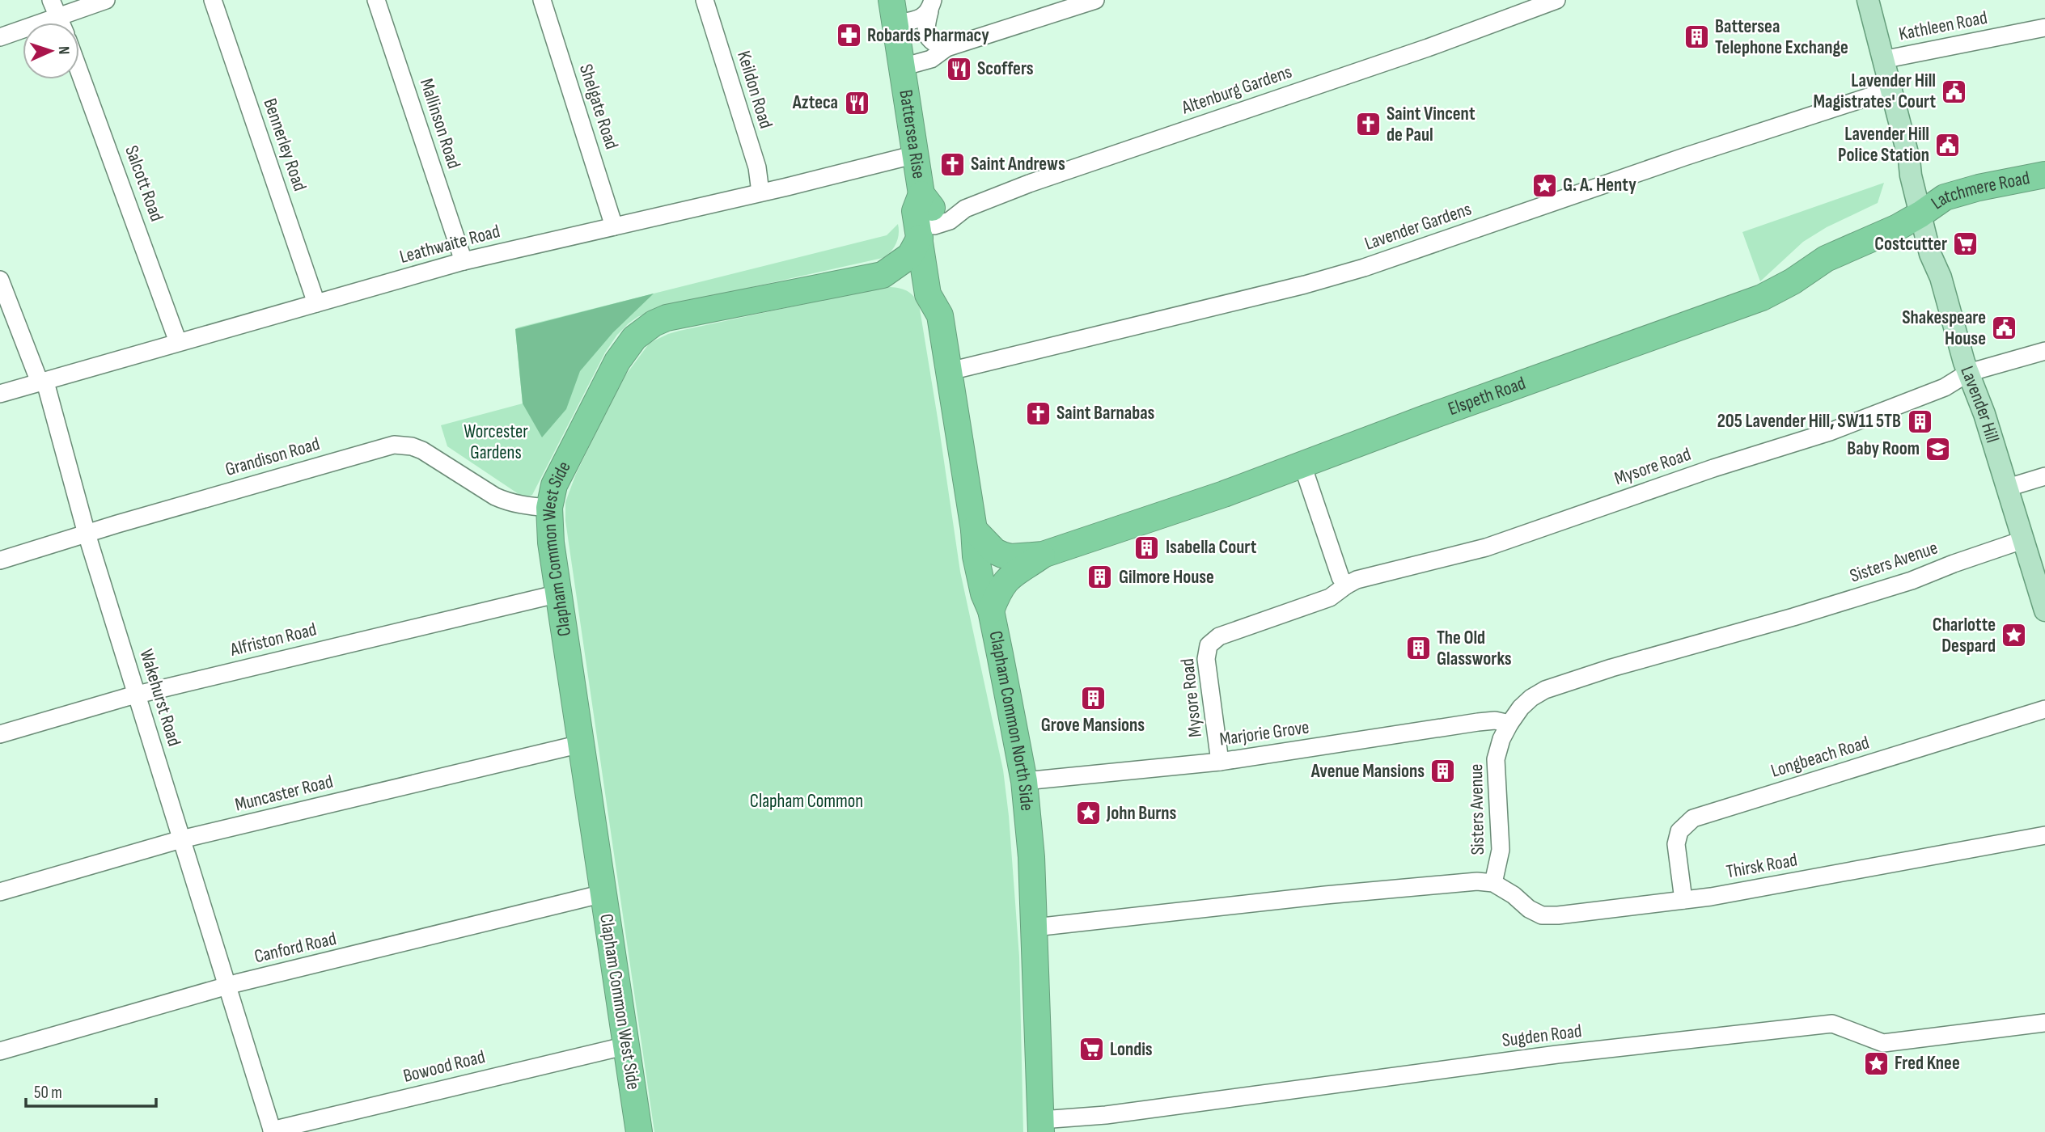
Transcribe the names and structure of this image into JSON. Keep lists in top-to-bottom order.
{
  "streets": {
    "highway": [
      "Battersea Rise",
      "Latchmere Road",
      "Elspeth Road",
      "Clapham Common West Side",
      "Clapham Common North Side"
    ],
    "main road": ["Lavender Hill"],
    "street": [
      "Kathleen Road",
      "Keildon Road",
      "Altenburg Gardens",
      "Shelgate Road",
      "Mallinson Road",
      "Bennerley Road",
      "Salcott Road",
      "Lavender Gardens",
      "Leathwaite Road",
      "Grandison Road",
      "Mysore Road",
      "Sisters Avenue",
      "Alfriston Road",
      "Wakehurst Road",
      "Marjorie Grove",
      "Longbeach Road",
      "Muncaster Road",
      "Thirsk Road",
      "Canford Road",
      "Sugden Road",
      "Bowood Road"
    ]
  },
  "crossings": [
    ["Kathleen Road", "Lavender Hill"],
    ["Keildon Road", "Leathwaite Road"],
    ["Altenburg Gardens", "Battersea Rise"],
    ["Altenburg Gardens", "Clapham Common West Side"],
    ["Shelgate Road", "Leathwaite Road"],
    ["Mallinson Road", "Leathwaite Road"],
    ["Battersea Rise", "Leathwaite Road"],
    ["Battersea Rise", "Clapham Common West Side"],
    ["Battersea Rise", "Clapham Common North Side"],
    ["Bennerley Road", "Leathwaite Road"],
    ["Salcott Road", "Leathwaite Road"],
    ["Latchmere Road", "Elspeth Road"],
    ["Latchmere Road", "Lavender Hill"],
    ["Lavender Gardens", "Lavender Hill"],
    ["Lavender Gardens", "Clapham Common North Side"],
    ["Leathwaite Road", "Wakehurst Road"],
    ["Elspeth Road", "Lavender Hill"],
    ["Elspeth Road", "Clapham Common North Side"],
    ["Lavender Hill", "Mysore Road"],
    ["Lavender Hill", "Sisters Avenue"],
    ["Grandison Road", "Clapham Common West Side"],
    ["Grandison Road", "Wakehurst Road"],
    ["Mysore Road", "Marjorie Grove"],
    ["Clapham Common West Side", "Alfriston Road"],
    ["Clapham Common West Side", "Muncaster Road"],
    ["Clapham Common West Side", "Canford Road"],
    ["Clapham Common West Side", "Bowood Road"],
    ["Sisters Avenue", "Clapham Common North Side"],
    ["Sisters Avenue", "Marjorie Grove"],
    ["Sisters Avenue", "Thirsk Road"],
    ["Alfriston Road", "Wakehurst Road"],
    ["Wakehurst Road", "Muncaster Road"],
    ["Wakehurst Road", "Canford Road"],
    ["Wakehurst Road", "Bowood Road"],
    ["Clapham Common North Side", "Marjorie Grove"],
    ["Clapham Common North Side", "Sugden Road"],
    ["Longbeach Road", "Thirsk Road"]
  ],
  "parks": ["Worcester Gardens", "Clapham Common"],
  "places": {
    "pharmacy": ["Robards Pharmacy"],
    "building": [
      "Battersea Telephone Exchange",
      "205 Lavender Hill, SW11 5TB",
      "Isabella Court",
      "Gilmore House",
      "The Old Glassworks",
      "Grove Mansions",
      "Avenue Mansions"
    ],
    "restaurant": ["Scoffers", "Azteca"],
    "public building": ["Lavender Hill Magistrates' Court", "Lavender Hill Police Station", "Shakespeare House"],
    "church": ["Saint Vincent de Paul", "Saint Andrews", "Saint Barnabas"],
    "place": [
      "G. A. Henty",
      "Charlotte Despard",
      "John Burns",
      "Fred Knee"
    ],
    "supermarket": ["Costcutter", "Londis"],
    "school or university": ["Baby Room"]
  },
  "scale_bar": "50 m",
  "north": "right"
}
